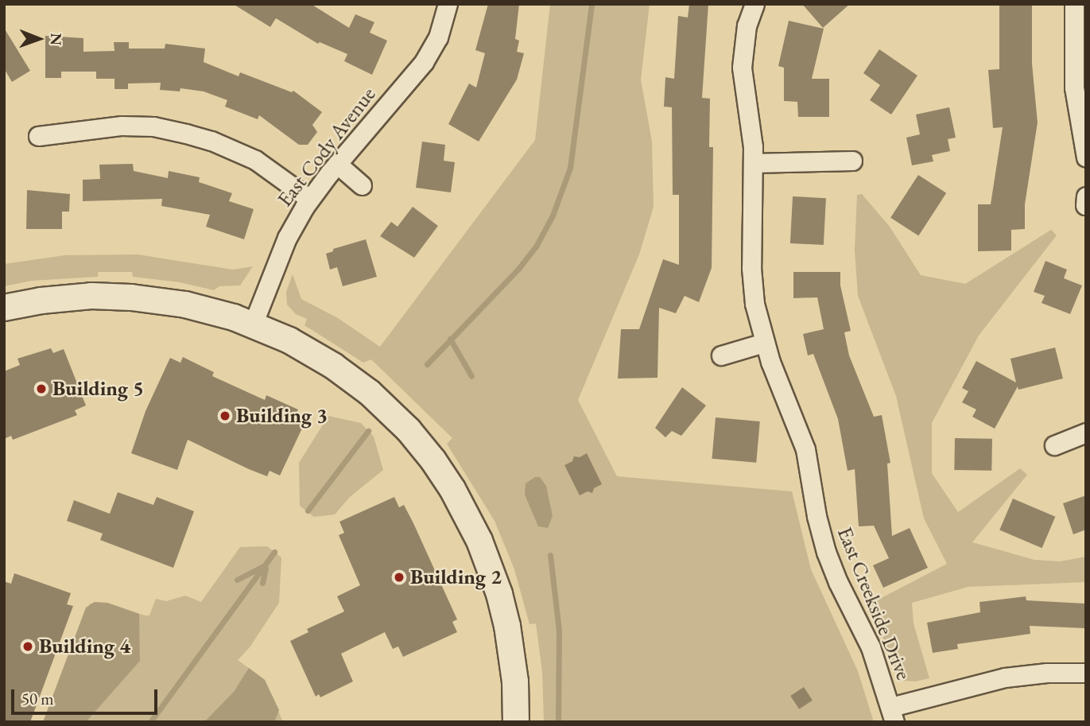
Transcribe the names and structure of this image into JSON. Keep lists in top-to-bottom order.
{
  "streets": {
    "street": ["East Cody Avenue", "East Creekside Drive"]
  },
  "places": [
    "Building 5",
    "Building 3",
    "Building 2",
    "Building 4"
  ],
  "scale_bar": "50 m",
  "north": "right"
}
